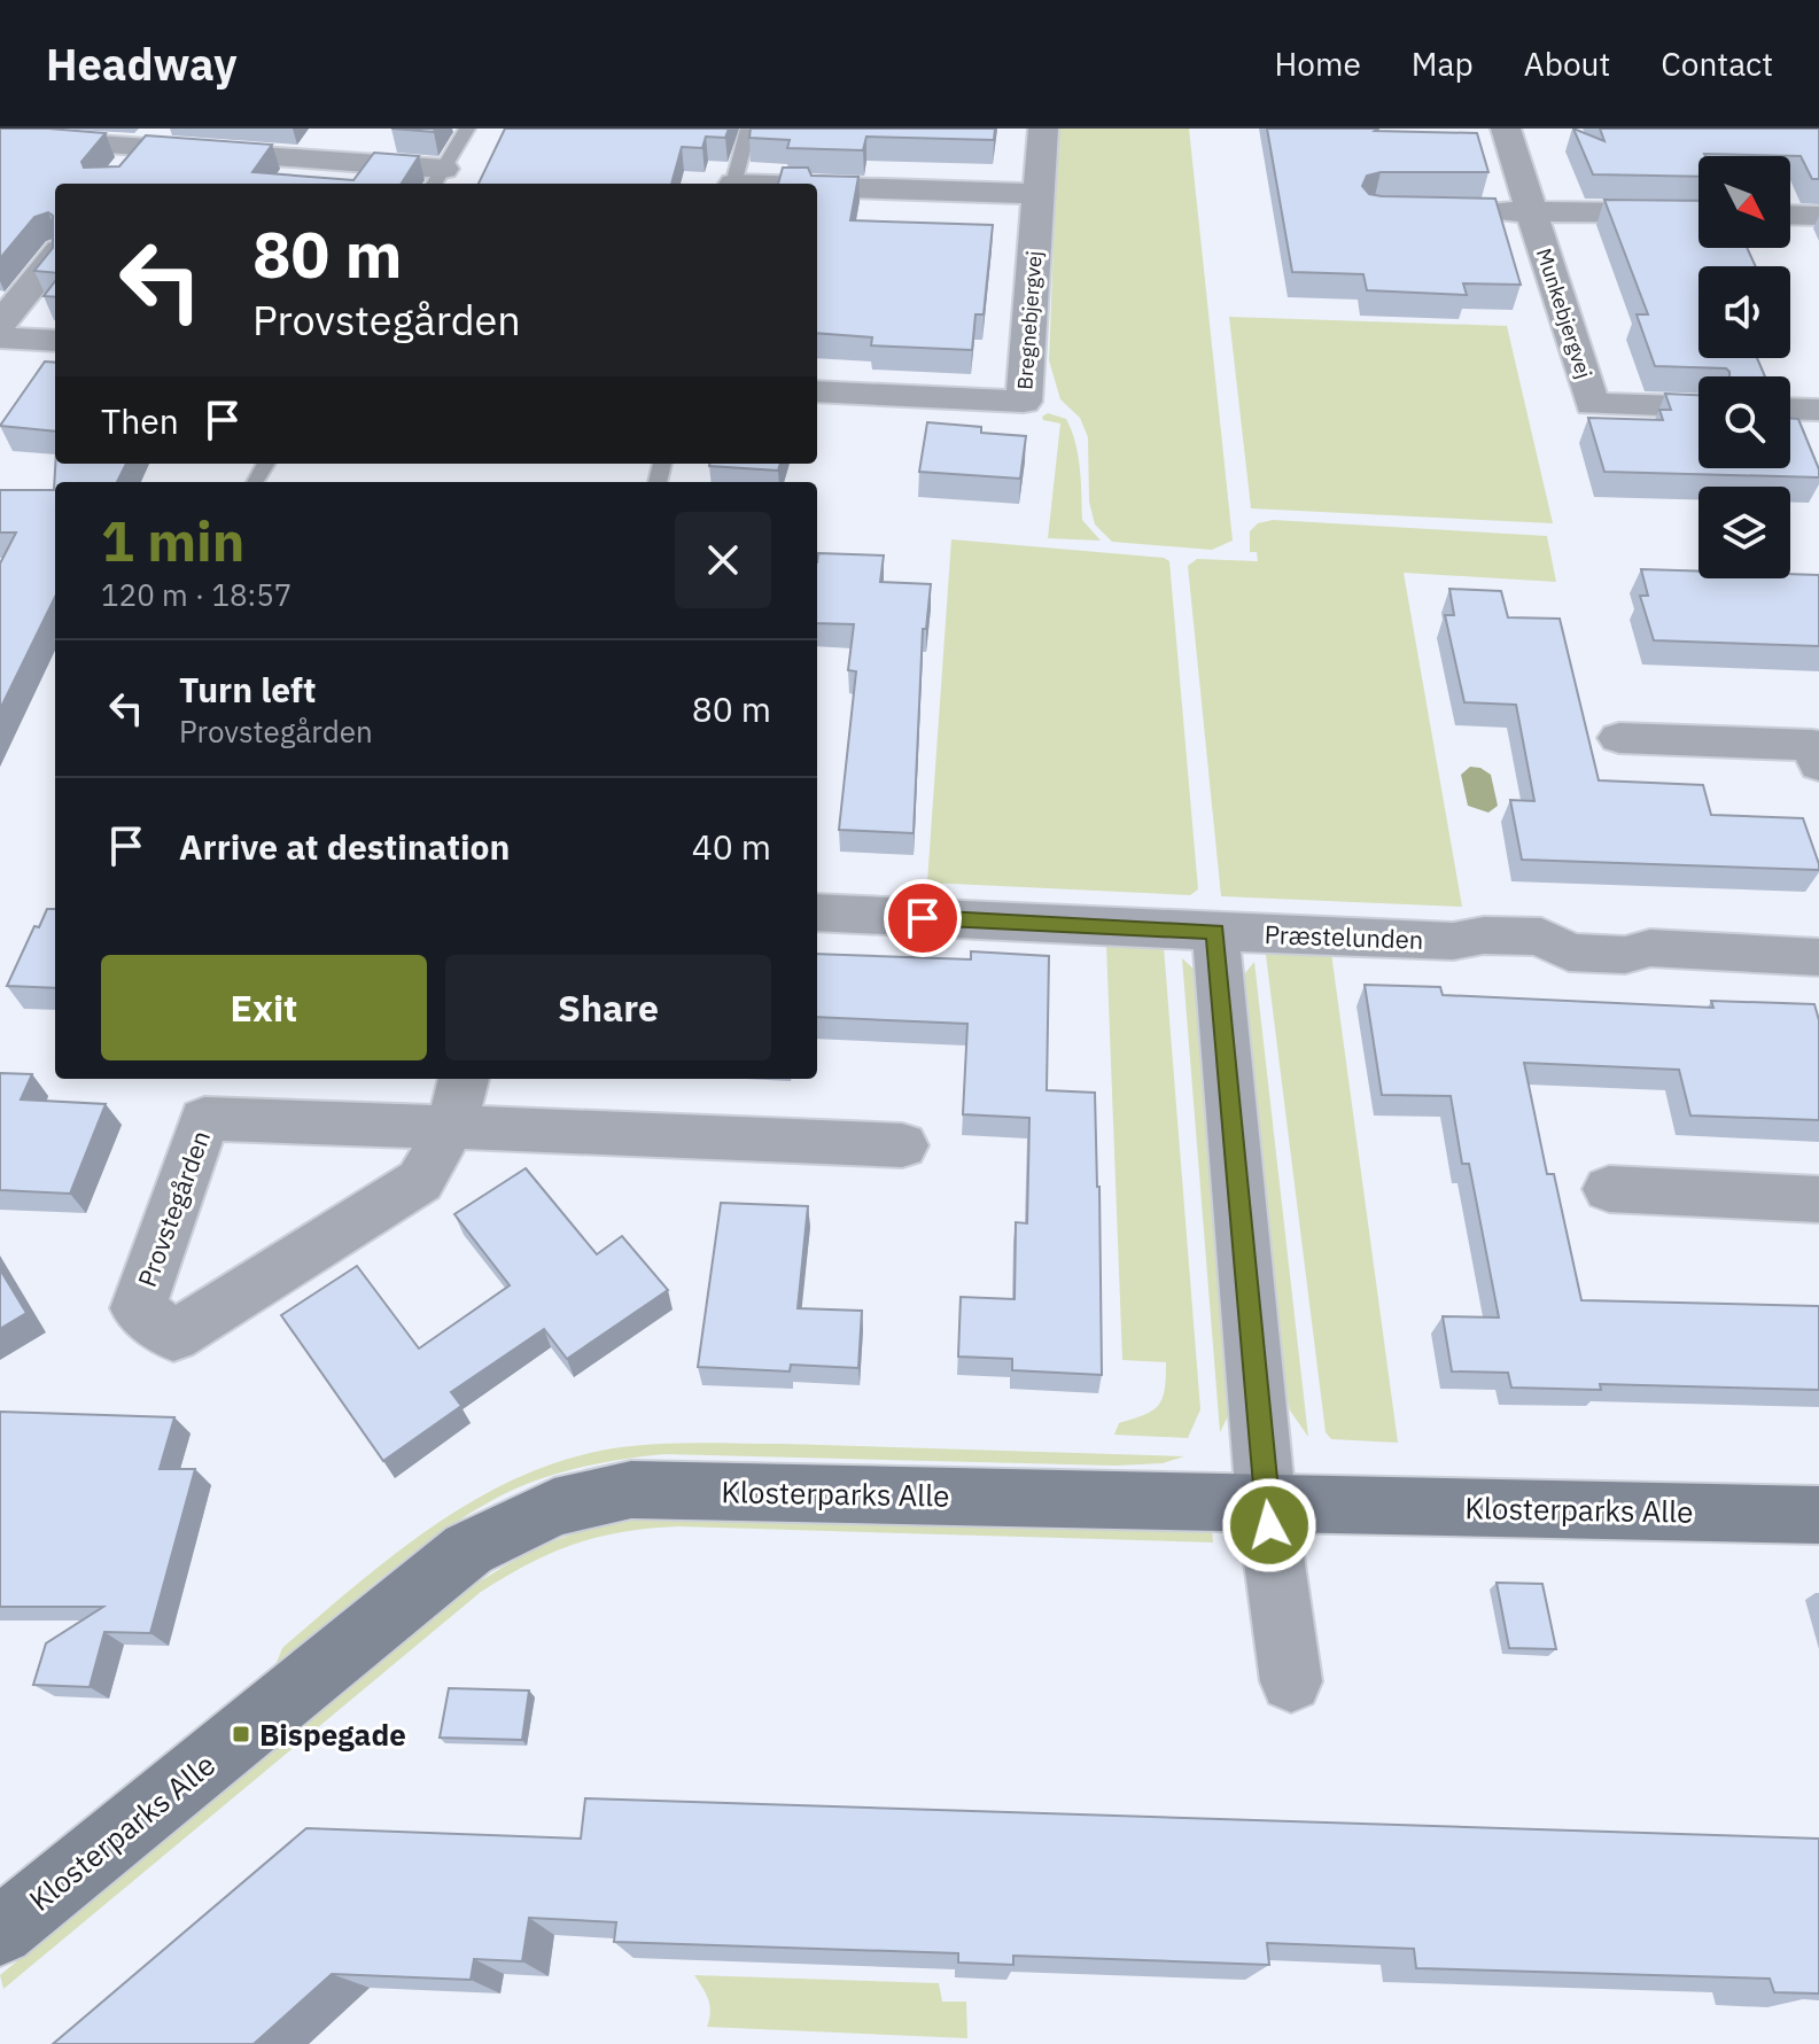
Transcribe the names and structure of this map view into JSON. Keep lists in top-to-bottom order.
{
  "streets": {
    "street": [
      "Munkebjergvej",
      "Bregnebjergvej",
      "Præstelunden",
      "Provstegården",
      "Klosterparks Alle"
    ]
  },
  "places": {
    "transit": ["Bispegade"]
  },
  "north": "bottom right",
  "page": {
    "header": "Headway",
    "nav": [
      "Home",
      "Map",
      "About",
      "Contact"
    ],
    "turn": ["80 m", "Provstegården"],
    "then": "Then",
    "heading": ["1 min", "120 m · 18:57"],
    "list": [
      {
        "name": "Turn left",
        "note": "Provstegården",
        "value": "80 m"
      },
      {
        "name": "Arrive at destination",
        "value": "40 m"
      }
    ],
    "buttons": ["Exit", "Share"]
  }
}
